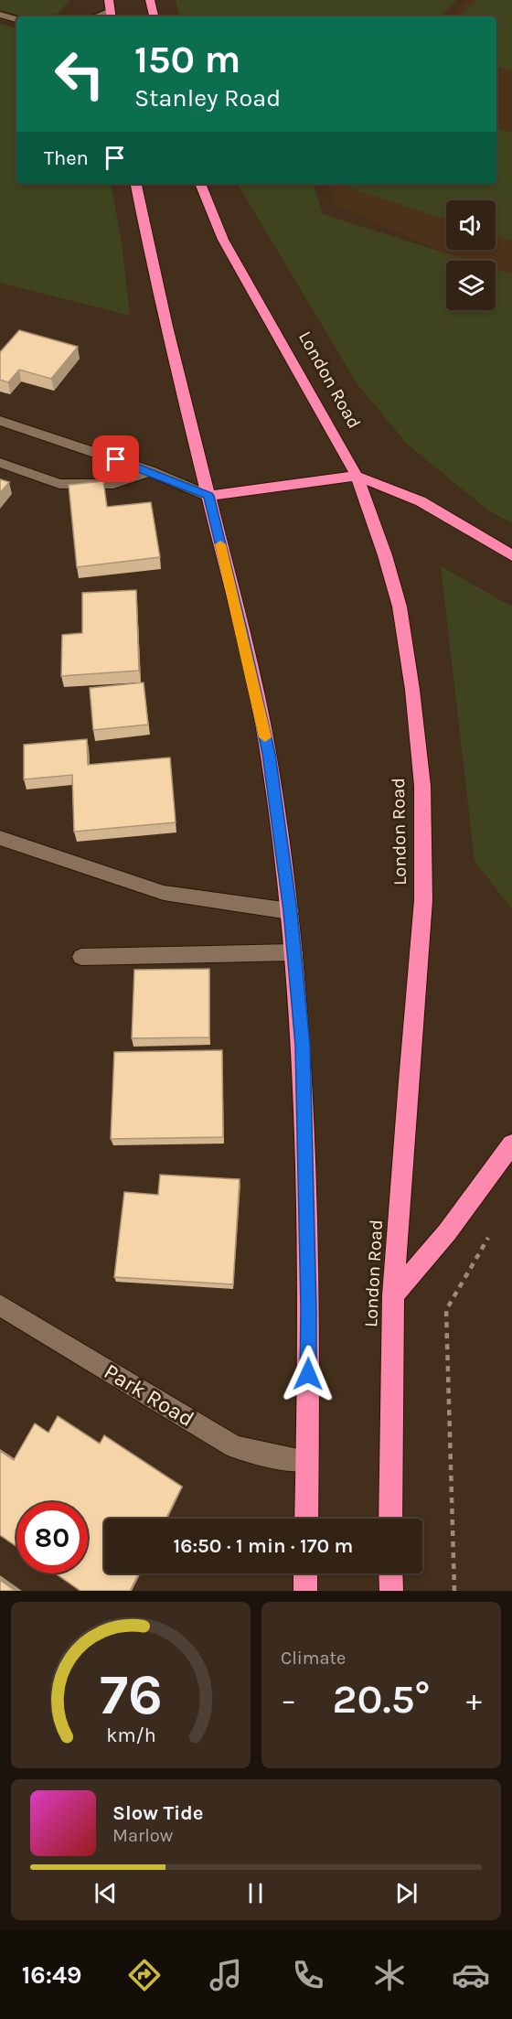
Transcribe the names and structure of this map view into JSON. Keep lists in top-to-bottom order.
{
  "streets": {
    "highway": ["London Road"],
    "street": ["Park Road"]
  },
  "page": {
    "turn": ["150 m", "Stanley Road"],
    "then": "Then",
    "limit": "80",
    "trip": "16:50 · 1 min · 170 m",
    "tile": "Climate",
    "heat": ["−", "20.5°", "+"],
    "song": ["Slow Tide", "Marlow"],
    "tabs": "16:49",
    "gauge": ["76", "km/h"]
  }
}
